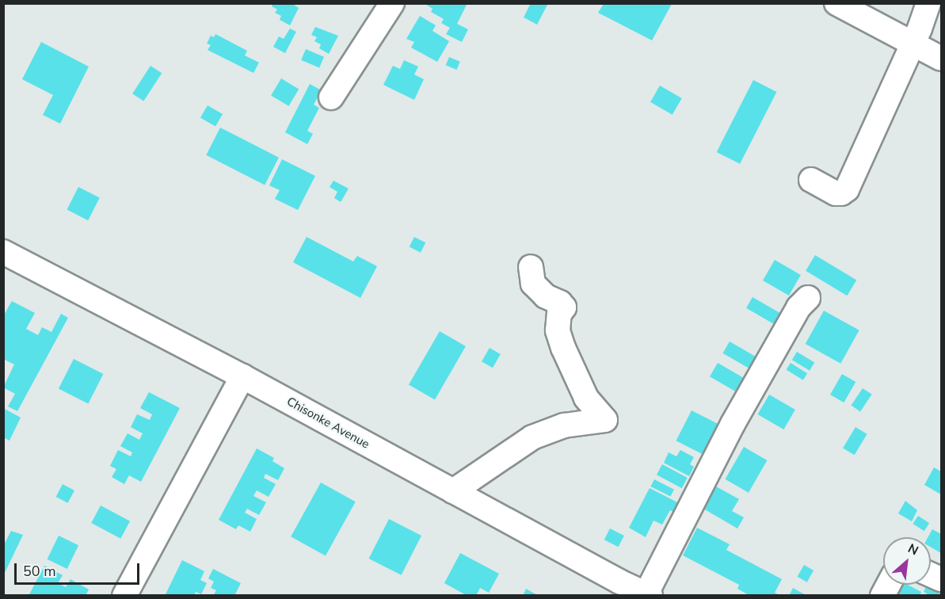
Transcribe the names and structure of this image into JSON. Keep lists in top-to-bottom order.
{
  "streets": {
    "street": ["Chisonke Avenue"]
  },
  "scale_bar": "50 m",
  "north": "top right"
}
